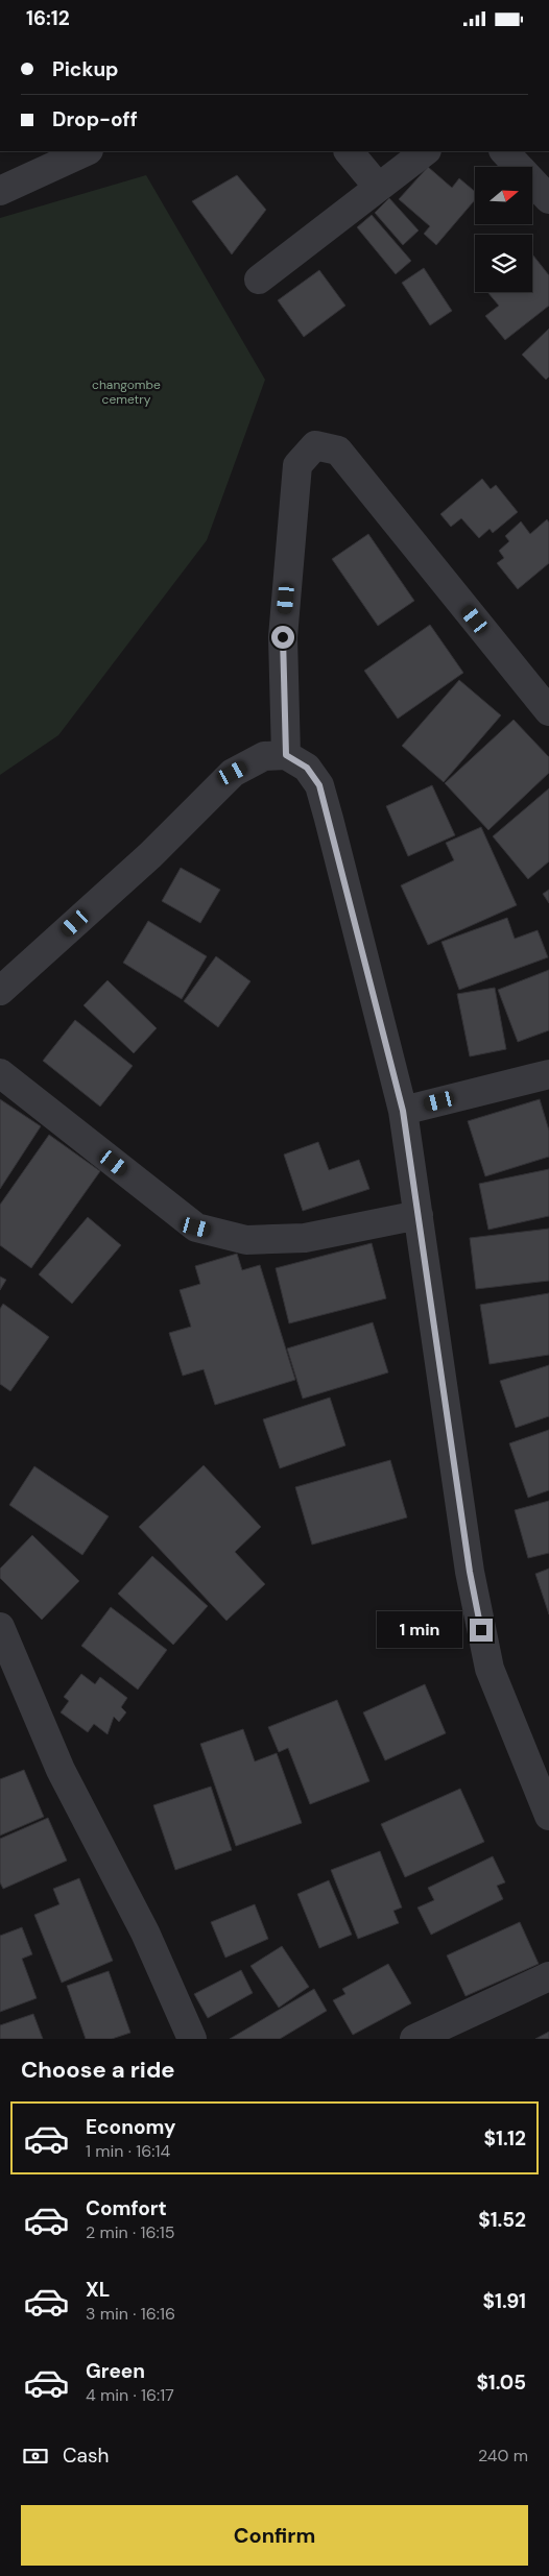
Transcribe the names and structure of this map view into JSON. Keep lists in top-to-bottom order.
{
  "parks": ["changombe cemetry"],
  "north": "right",
  "page": {
    "status": "16:12",
    "banner": ["Pickup", "Drop-off"],
    "bubble": "1 min",
    "heading": "Choose a ride",
    "list": [
      {
        "name": "Economy",
        "note": "1 min · 16:14",
        "value": "$1.12"
      },
      {
        "name": "Comfort",
        "note": "2 min · 16:15",
        "value": "$1.52"
      },
      {
        "name": "XL",
        "note": "3 min · 16:16",
        "value": "$1.91"
      },
      {
        "name": "Green",
        "note": "4 min · 16:17",
        "value": "$1.05"
      }
    ],
    "pay": ["Cash", "240 m"],
    "buttons": "Confirm"
  }
}
